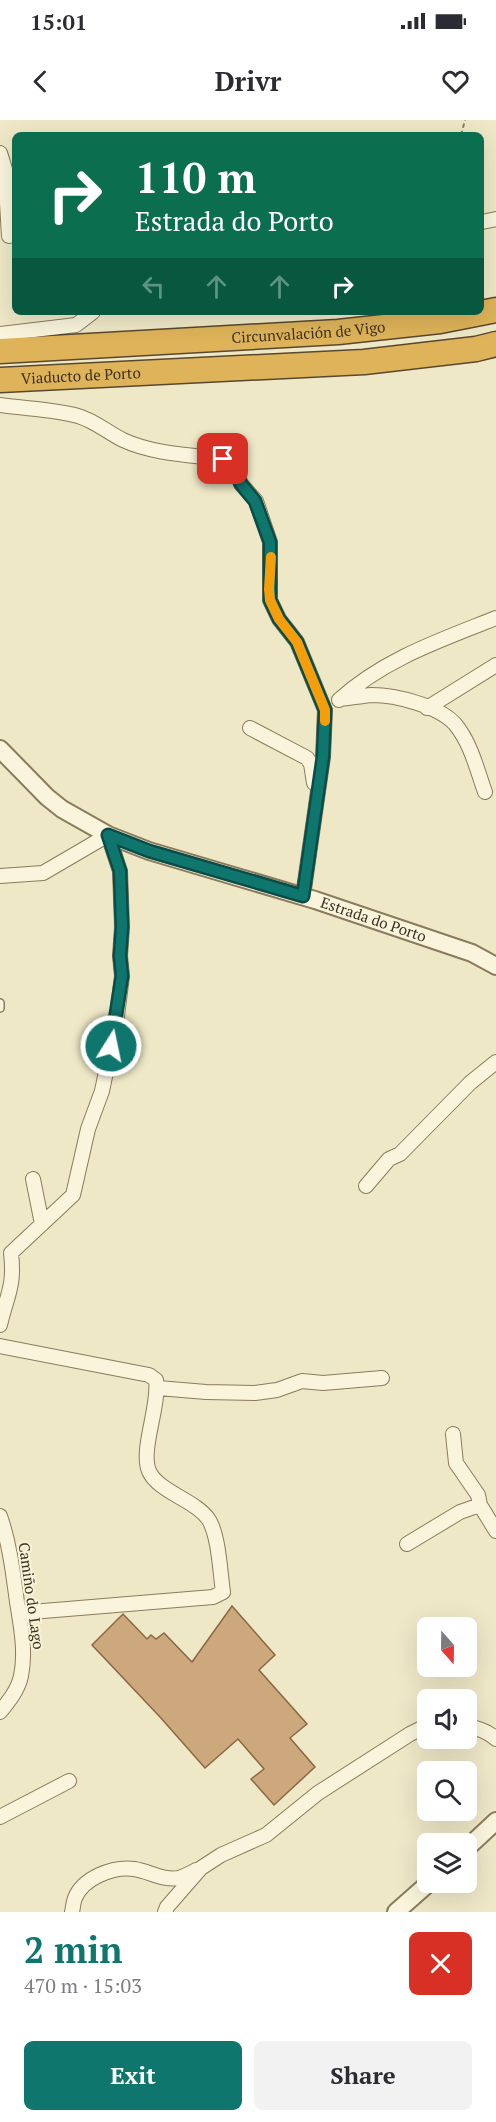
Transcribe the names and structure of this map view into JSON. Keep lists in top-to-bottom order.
{
  "streets": {
    "highway": ["Circunvalación de Vigo", "Viaducto de Porto"],
    "street": ["Estrada do Porto", "Camiño do Lago"]
  },
  "crossings": [
    ["Circunvalación de Vigo", "Viaducto de Porto"]
  ],
  "north": "bottom",
  "page": {
    "status": "15:01",
    "header": "Drivr",
    "turn": ["110 m", "Estrada do Porto"],
    "heading": ["2 min", "470 m · 15:03"],
    "buttons": ["Exit", "Share"]
  }
}
